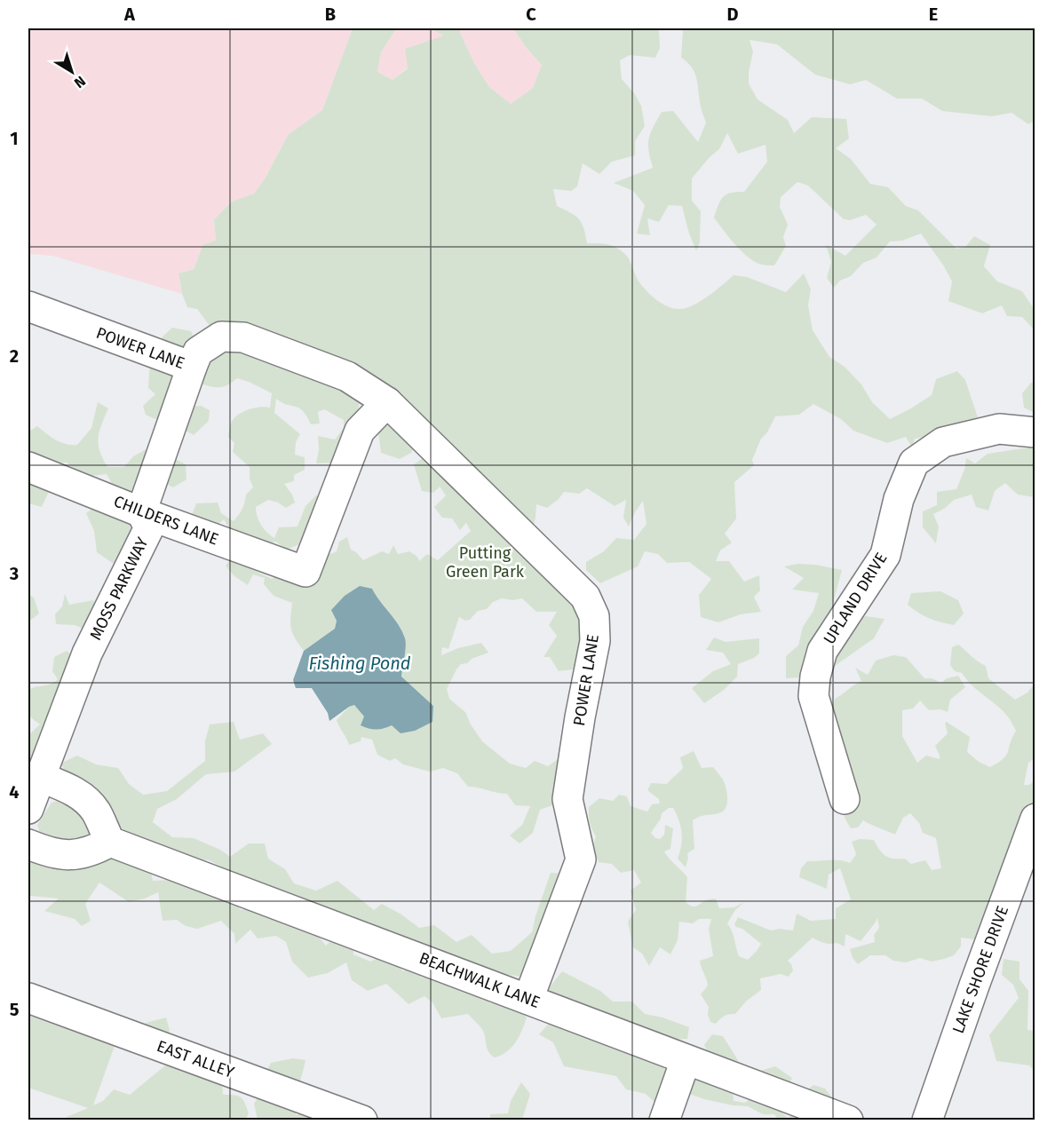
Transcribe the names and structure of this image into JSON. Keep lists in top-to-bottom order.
{
  "streets": {
    "street": [
      "POWER LANE",
      "CHILDERS LANE",
      "MOSS PARKWAY",
      "UPLAND DRIVE",
      "LAKE SHORE DRIVE",
      "BEACHWALK LANE",
      "EAST ALLEY"
    ]
  },
  "crossings": [
    ["POWER LANE", "CHILDERS LANE"],
    ["POWER LANE", "MOSS PARKWAY"],
    ["POWER LANE", "BEACHWALK LANE"],
    ["CHILDERS LANE", "MOSS PARKWAY"]
  ],
  "water": ["Fishing Pond"],
  "parks": ["Putting Green Park"],
  "north": "bottom right",
  "grid": {
    "columns": [
      "A",
      "B",
      "C",
      "D",
      "E"
    ],
    "rows": [
      "1",
      "2",
      "3",
      "4",
      "5"
    ]
  }
}
